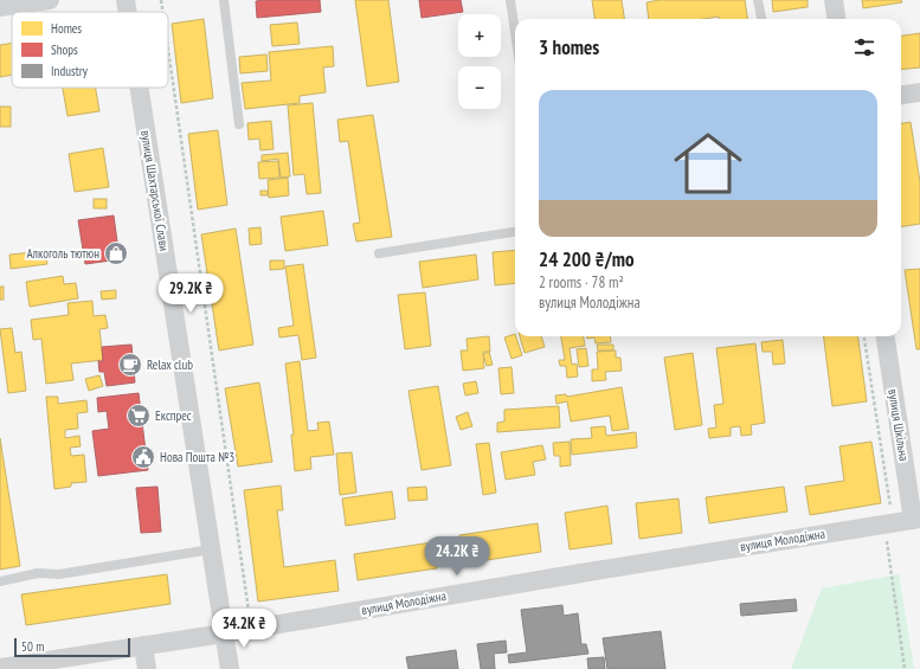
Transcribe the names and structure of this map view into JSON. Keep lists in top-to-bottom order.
{
  "streets": {
    "street": ["вулиця Шахтарської Слави", "вулиця Шкільна", "вулиця Молодіжна"]
  },
  "crossings": [
    ["вулиця Шахтарської Слави", "вулиця Молодіжна"],
    ["вулиця Шкільна", "вулиця Молодіжна"]
  ],
  "places": {
    "shop": ["Алкоголь тютюн"],
    "cafe": ["Relax club"],
    "supermarket": ["Експрес"],
    "public building": ["Нова Пошта №3"]
  },
  "legend": ["Homes", "Shops", "Industry"],
  "scale_bar": "50 m",
  "page": {
    "map_buttons": ["+", "−"],
    "heading": "3 homes",
    "list": [
      {
        "name": "24 200 ₴/mo",
        "note": "2 rooms · 78 m² · вулиця Молодіжна"
      }
    ],
    "price": ["29.2K ₴", "24.2K ₴", "34.2K ₴"],
    "scale": "50 m"
  }
}
